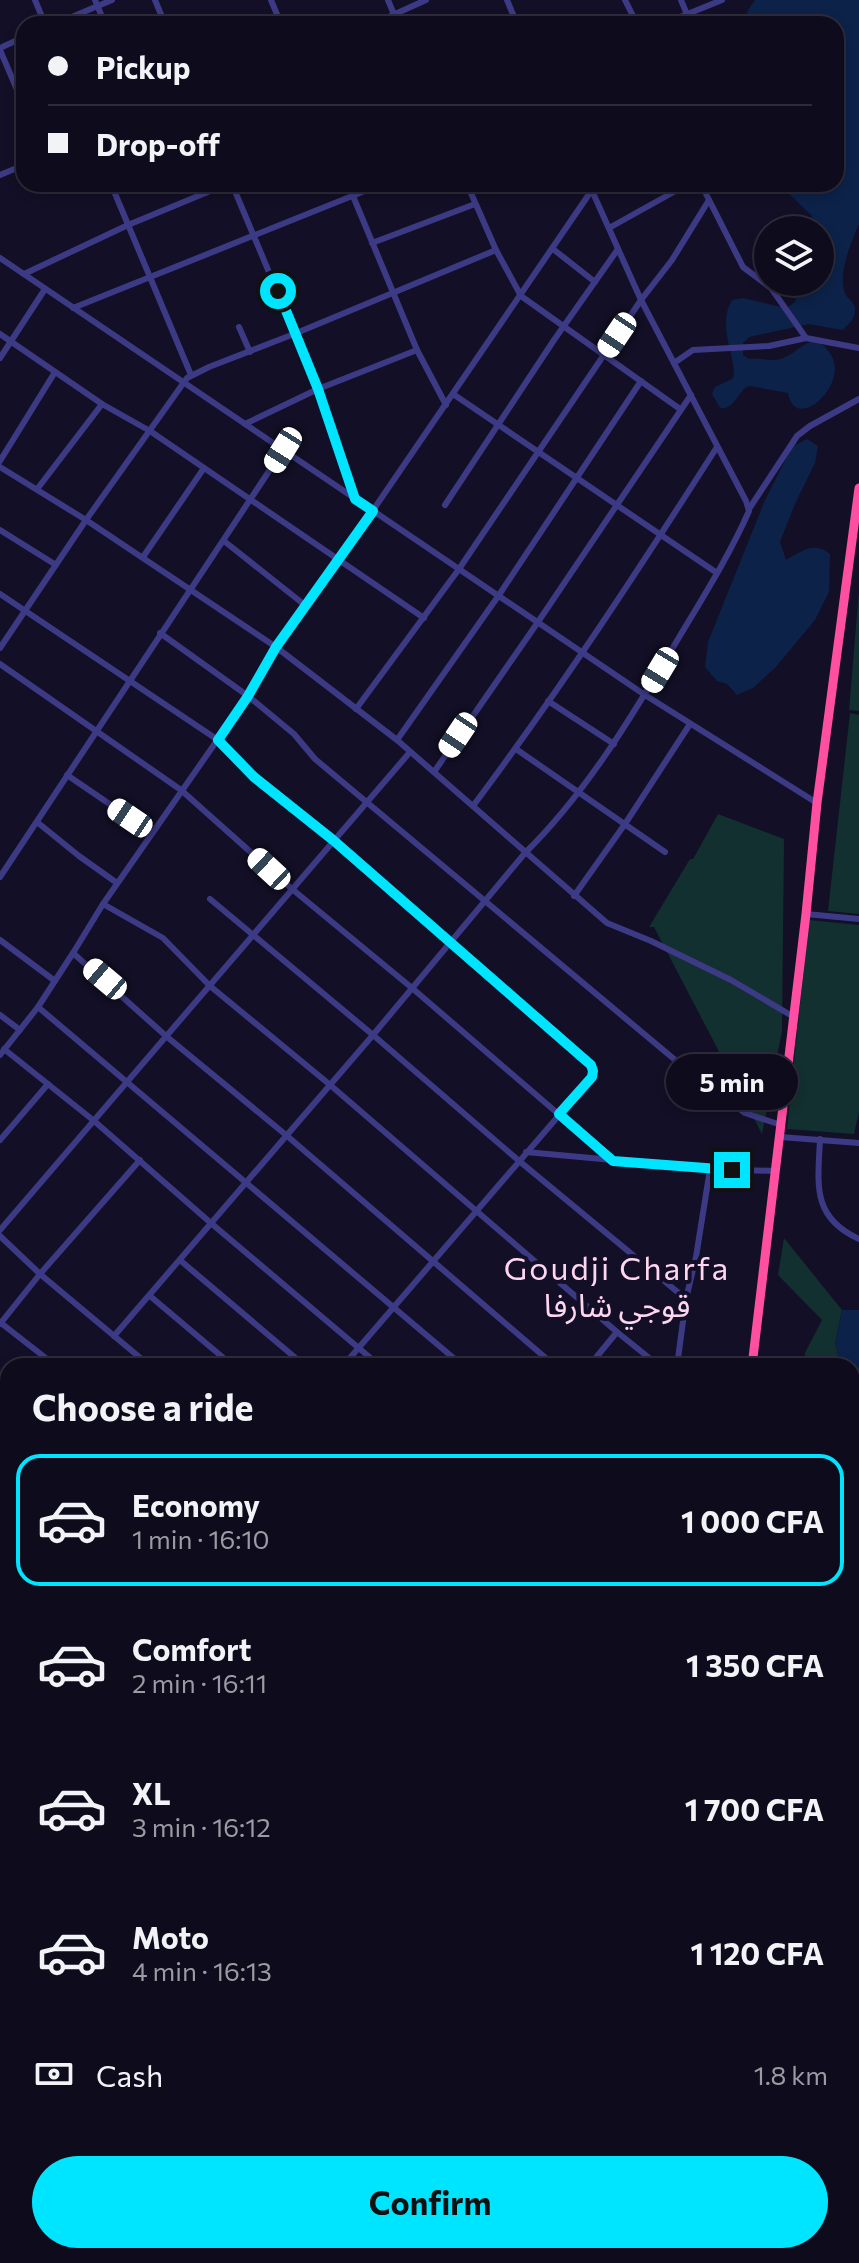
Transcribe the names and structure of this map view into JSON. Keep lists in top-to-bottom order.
{
  "districts": ["Goudji Charfa قوجي شارفا"],
  "page": {
    "banner": ["Pickup", "Drop-off"],
    "bubble": "5 min",
    "heading": "Choose a ride",
    "list": [
      {
        "name": "Economy",
        "note": "1 min · 16:10",
        "value": "1 000 CFA"
      },
      {
        "name": "Comfort",
        "note": "2 min · 16:11",
        "value": "1 350 CFA"
      },
      {
        "name": "XL",
        "note": "3 min · 16:12",
        "value": "1 700 CFA"
      },
      {
        "name": "Moto",
        "note": "4 min · 16:13",
        "value": "1 120 CFA"
      }
    ],
    "pay": ["Cash", "1.8 km"],
    "buttons": "Confirm"
  }
}
